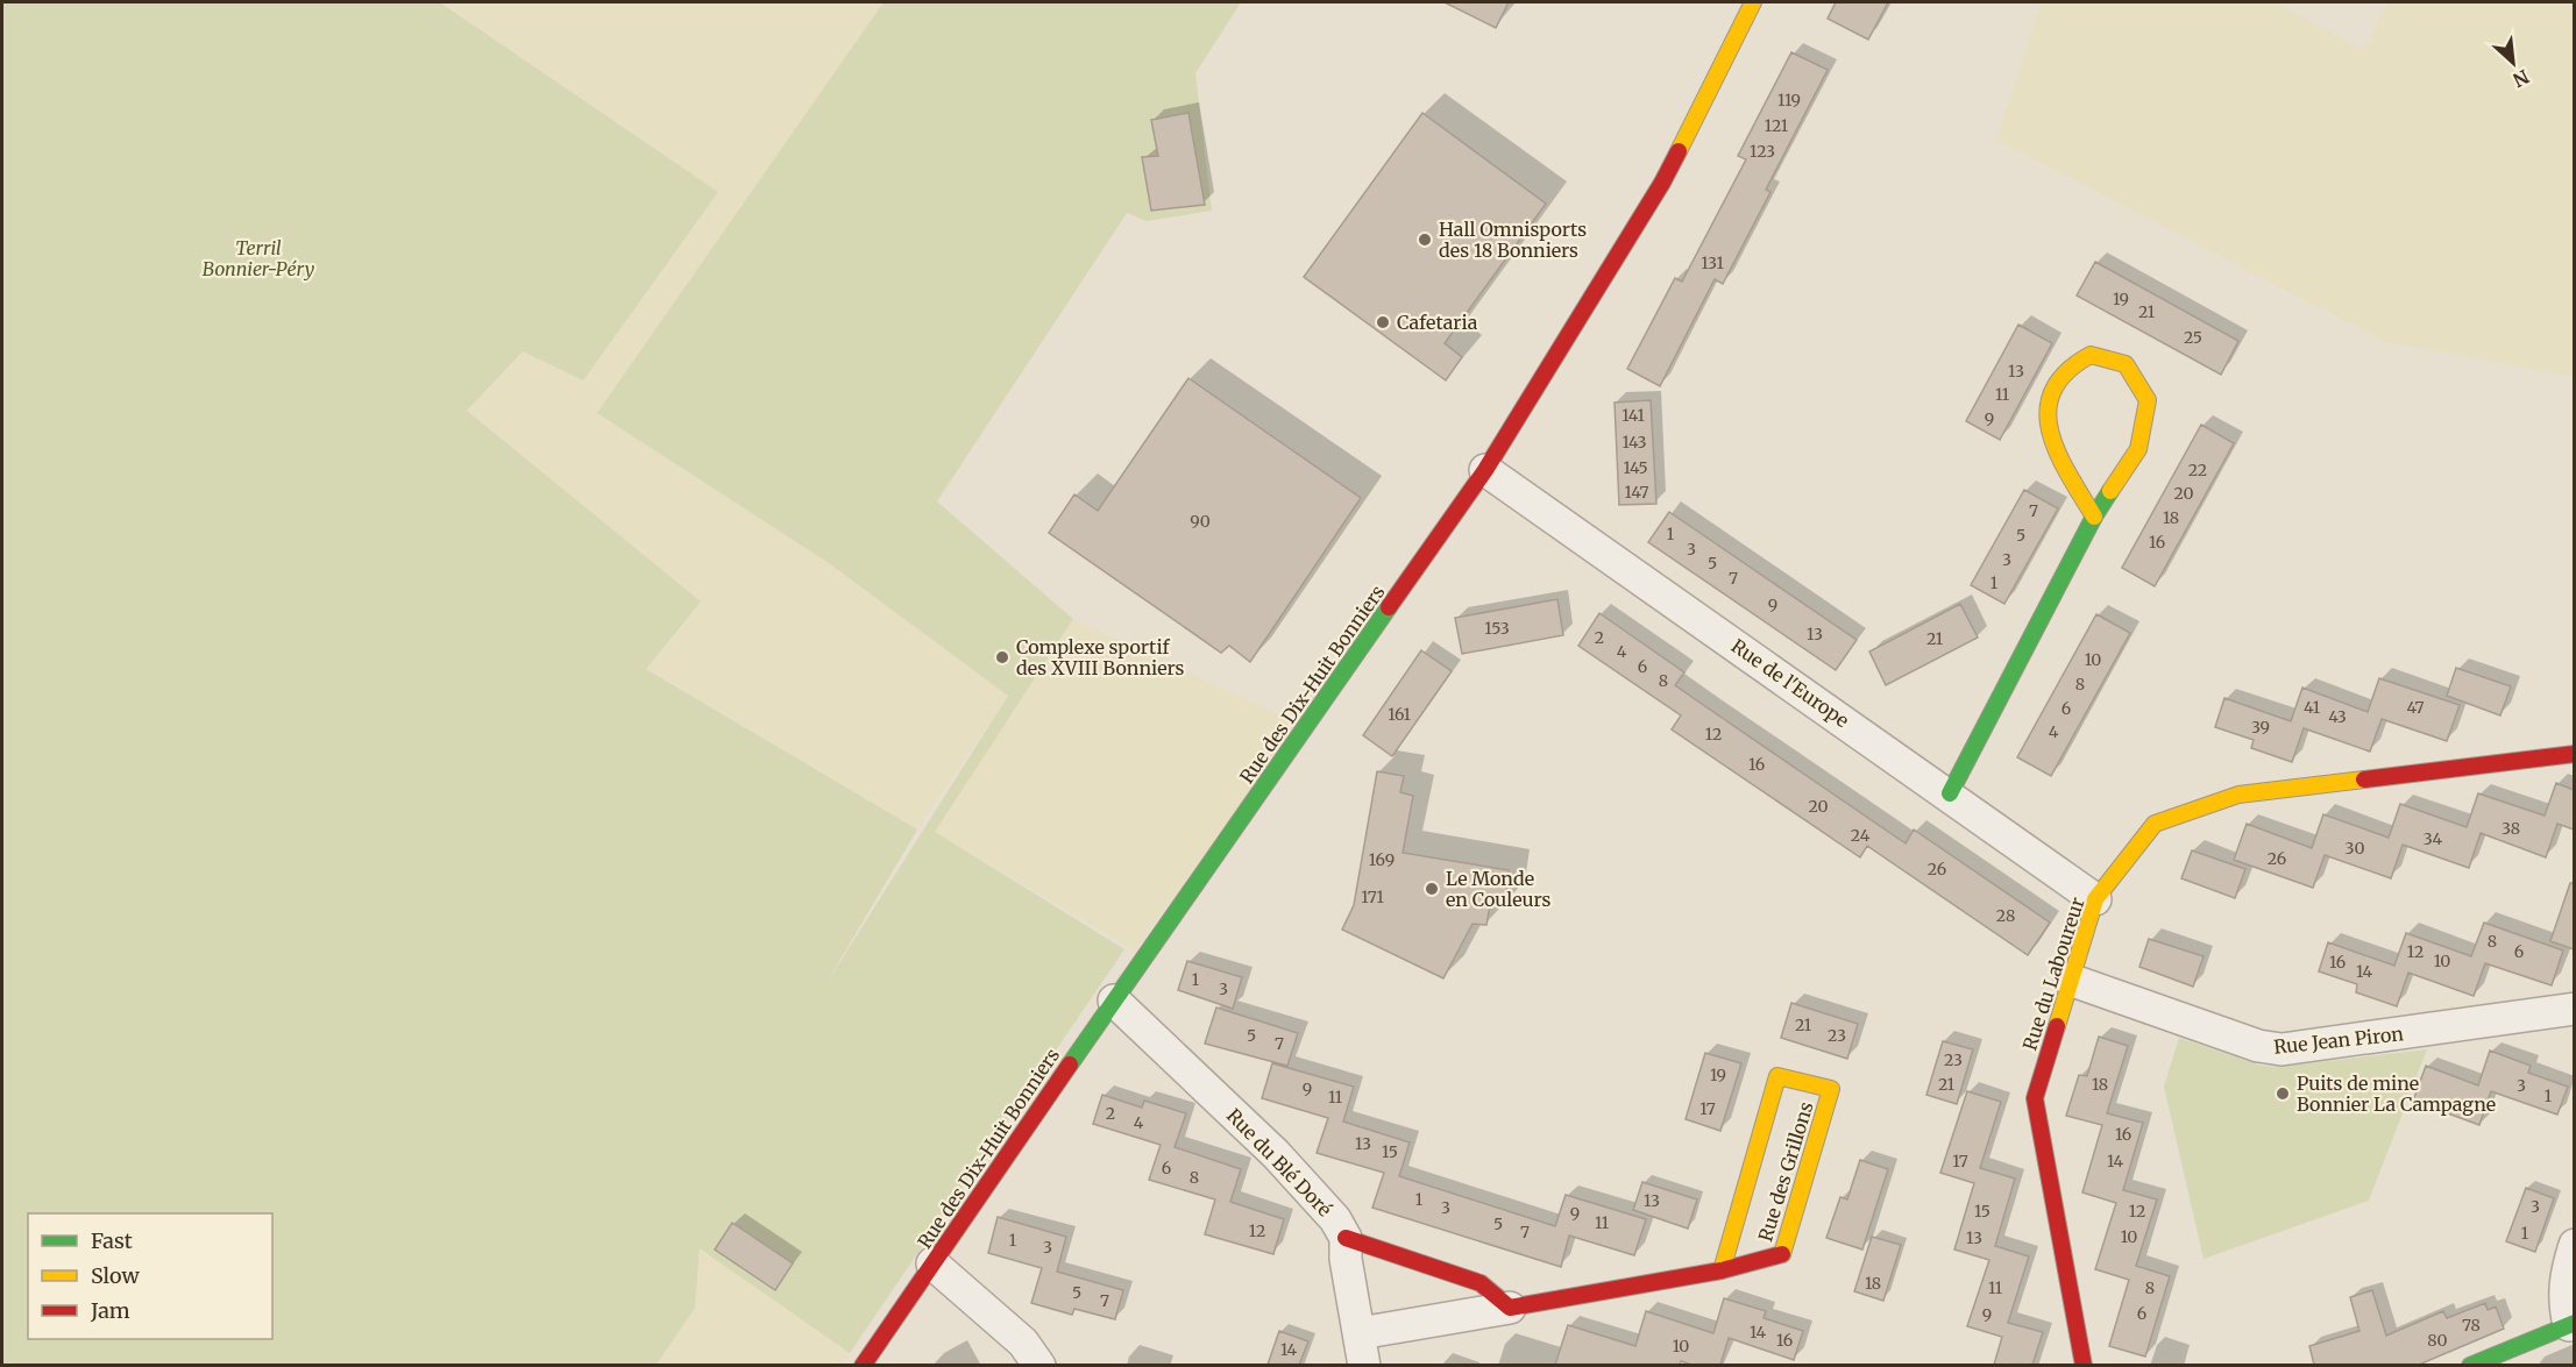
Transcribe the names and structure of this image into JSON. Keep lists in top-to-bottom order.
{
  "streets": {
    "street": [
      "Rue de l'Europe",
      "Rue des Dix-Huit Bonniers",
      "Rue du Laboureur",
      "Rue Jean Piron",
      "Rue du Blé Doré",
      "Rue des Grillons"
    ]
  },
  "crossings": [
    ["Rue de l'Europe", "Rue des Dix-Huit Bonniers"],
    ["Rue de l'Europe", "Rue du Laboureur"],
    ["Rue des Dix-Huit Bonniers", "Rue du Blé Doré"],
    ["Rue du Laboureur", "Rue Jean Piron"]
  ],
  "parks": ["Terril Bonnier-Péry"],
  "places": [
    "Hall Omnisports des 18 Bonniers",
    "Cafetaria",
    "Complexe sportif des XVIII Bonniers",
    "Le Monde en Couleurs",
    "Puits de mine Bonnier La Campagne"
  ],
  "house_numbers": [
    "119",
    "121",
    "123",
    "131",
    "19",
    "21",
    "25",
    "13",
    "11",
    "141",
    "9",
    "143",
    "145",
    "22",
    "147",
    "20",
    "7",
    "18",
    "90",
    "1",
    "5",
    "16",
    "3",
    "3",
    "5",
    "7",
    "1",
    "9",
    "153",
    "13",
    "2",
    "21",
    "4",
    "10",
    "6",
    "8",
    "8",
    "41",
    "47",
    "6",
    "161",
    "43",
    "39",
    "4",
    "12",
    "16",
    "20",
    "38",
    "24",
    "34",
    "30",
    "26",
    "169",
    "26",
    "171",
    "28",
    "8",
    "12",
    "6",
    "10",
    "16",
    "14",
    "1",
    "3",
    "21",
    "5",
    "23",
    "7",
    "23",
    "19",
    "21",
    "18",
    "3",
    "9",
    "1",
    "11",
    "17",
    "2",
    "4",
    "16",
    "13",
    "15",
    "17",
    "14",
    "6",
    "8",
    "1",
    "13",
    "3",
    "3",
    "15",
    "12",
    "9",
    "11",
    "5",
    "12",
    "7",
    "1",
    "10",
    "13",
    "1",
    "3",
    "18",
    "11",
    "8",
    "5",
    "7",
    "6",
    "9",
    "78",
    "14",
    "16",
    "80",
    "10",
    "14"
  ],
  "legend": ["Fast", "Slow", "Jam"],
  "north": "bottom right"
}
